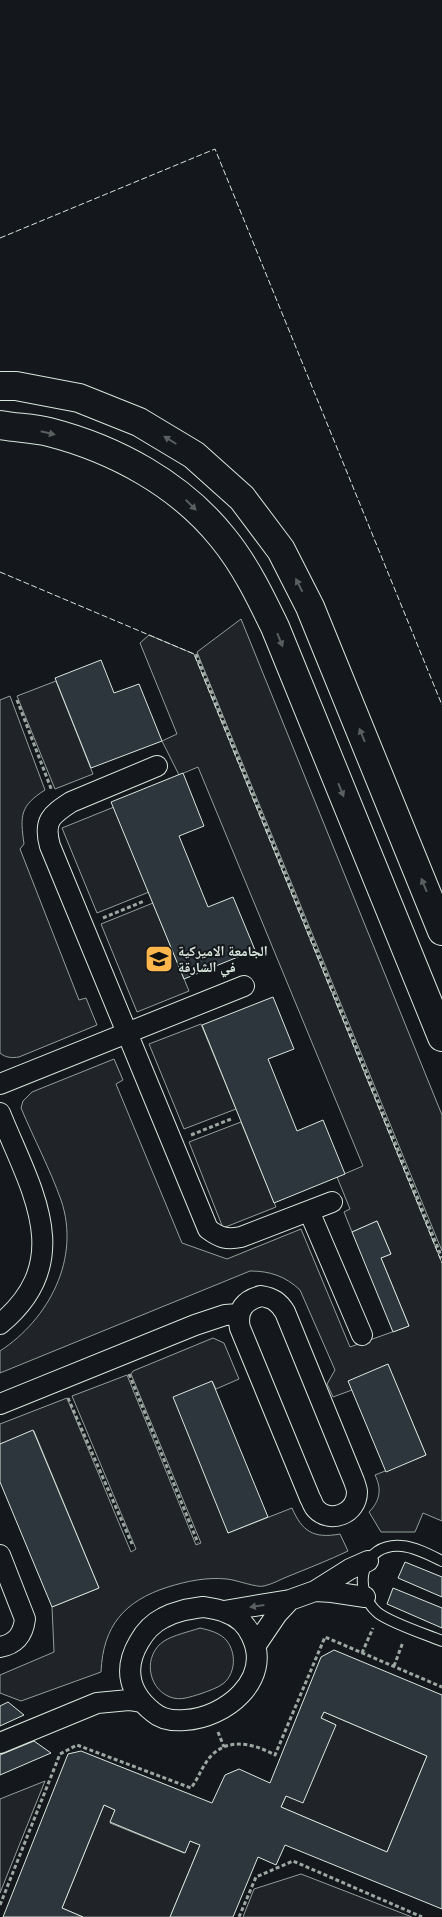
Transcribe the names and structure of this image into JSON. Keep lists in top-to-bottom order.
{
  "places": {
    "school or university": ["الجامعة الاميركية في الشارقة"]
  }
}
